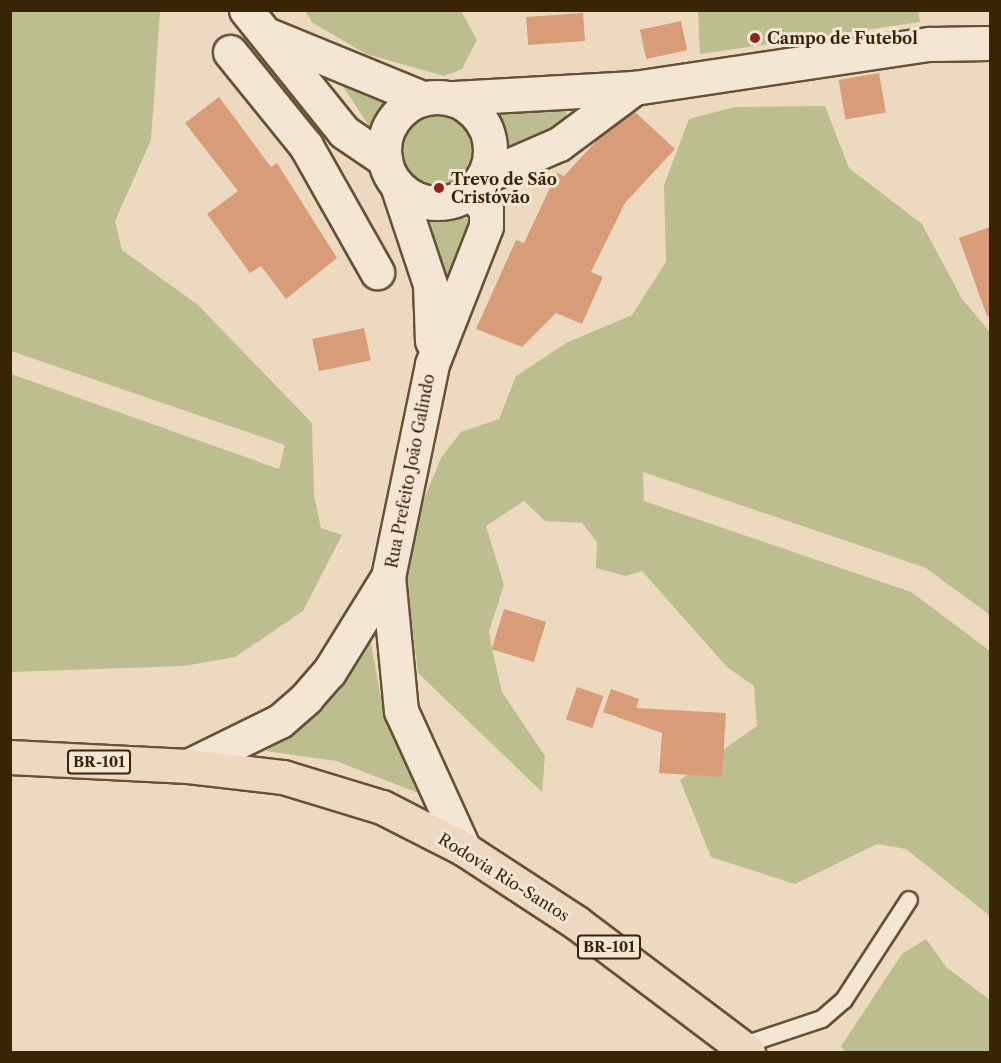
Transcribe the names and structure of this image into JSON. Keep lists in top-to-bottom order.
{
  "streets": {
    "highway": ["BR-101", "Rodovia Rio-Santos"],
    "main road": ["Rua Prefeito João Galindo"]
  },
  "crossings": [
    ["Rua Prefeito João Galindo", "Rodovia Rio-Santos"]
  ],
  "places": ["Campo de Futebol", "Trevo de São Cristóvão"]
}
